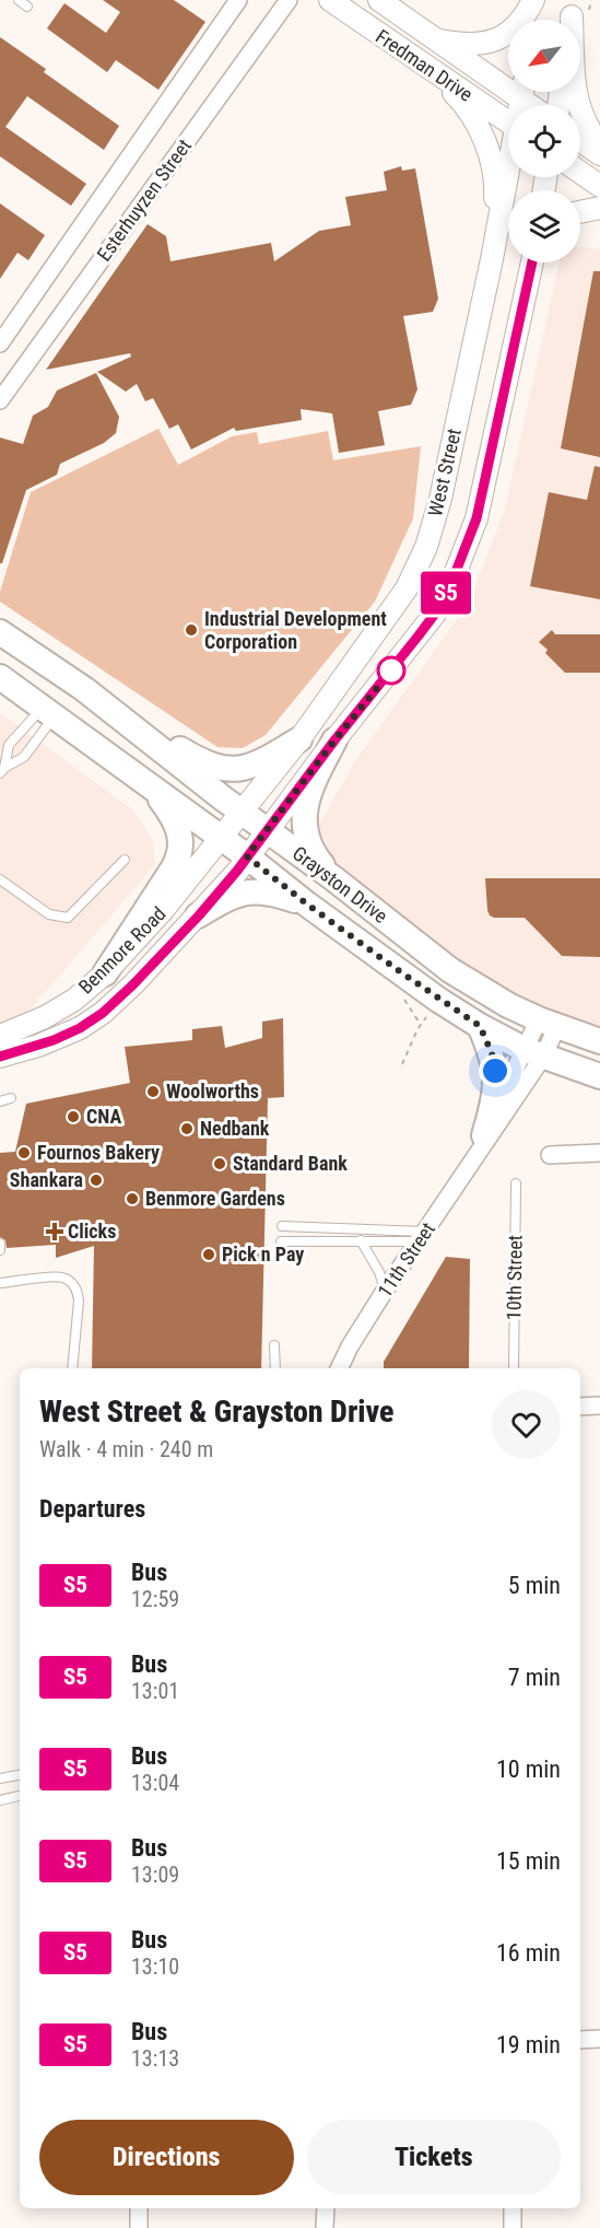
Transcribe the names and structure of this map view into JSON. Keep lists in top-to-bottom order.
{
  "streets": {
    "main road": ["Grayston Drive"],
    "street": [
      "Fredman Drive",
      "Esterhuyzen Street",
      "West Street",
      "Benmore Road",
      "11th Street"
    ],
    "lane": ["10th Street"]
  },
  "crossings": [
    ["West Street", "Grayston Drive"],
    ["West Street", "Benmore Road"],
    ["Grayston Drive", "Benmore Road"],
    ["Grayston Drive", "11th Street"]
  ],
  "places": {
    "other": [
      "Industrial Development Corporation",
      "Woolworths",
      "CNA",
      "Nedbank",
      "Fournos Bakery",
      "Standard Bank",
      "Shankara",
      "Benmore Gardens",
      "Pick n Pay"
    ],
    "health": ["Clicks"]
  },
  "lines": ["bus line S5"],
  "north": "bottom left",
  "page": {
    "on_map": "S5",
    "heading": [
      ["West Street & Grayston Drive", "Walk · 4 min · 240 m"],
      "Departures"
    ],
    "list": [
      {
        "mark": "S5",
        "name": "Bus",
        "note": "12:59",
        "value": "5 min"
      },
      {
        "mark": "S5",
        "name": "Bus",
        "note": "13:01",
        "value": "7 min"
      },
      {
        "mark": "S5",
        "name": "Bus",
        "note": "13:04",
        "value": "10 min"
      },
      {
        "mark": "S5",
        "name": "Bus",
        "note": "13:09",
        "value": "15 min"
      },
      {
        "mark": "S5",
        "name": "Bus",
        "note": "13:10",
        "value": "16 min"
      },
      {
        "mark": "S5",
        "name": "Bus",
        "note": "13:13",
        "value": "19 min"
      }
    ],
    "buttons": ["Directions", "Tickets"]
  }
}
